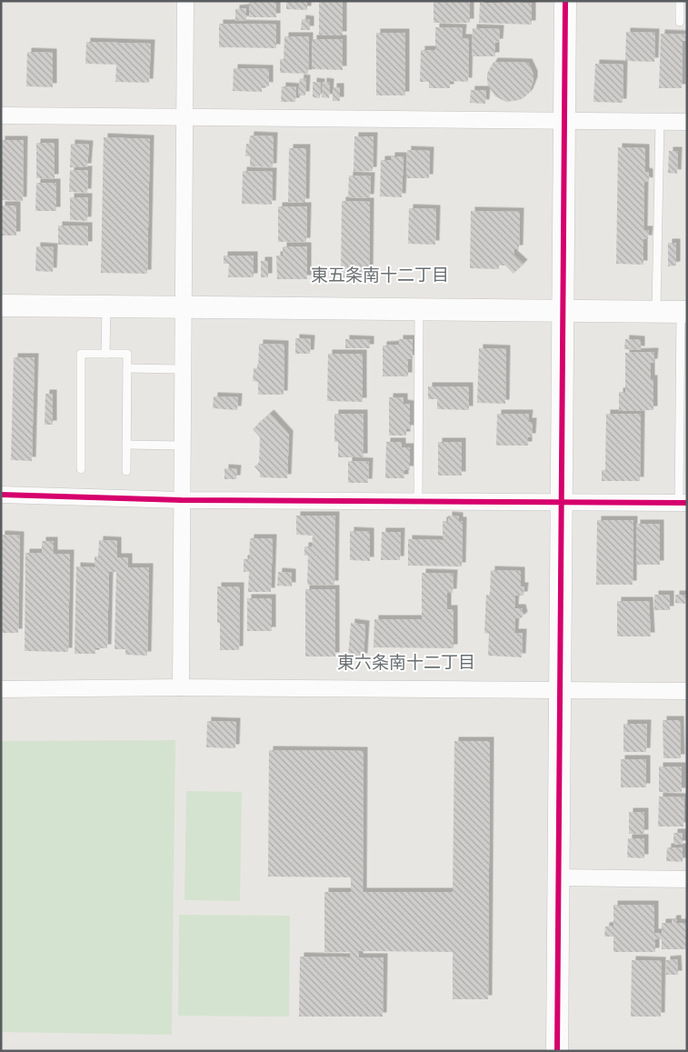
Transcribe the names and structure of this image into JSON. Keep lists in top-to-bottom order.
{
  "districts": ["東五条南十二丁目", "東六条南十二丁目"]
}
